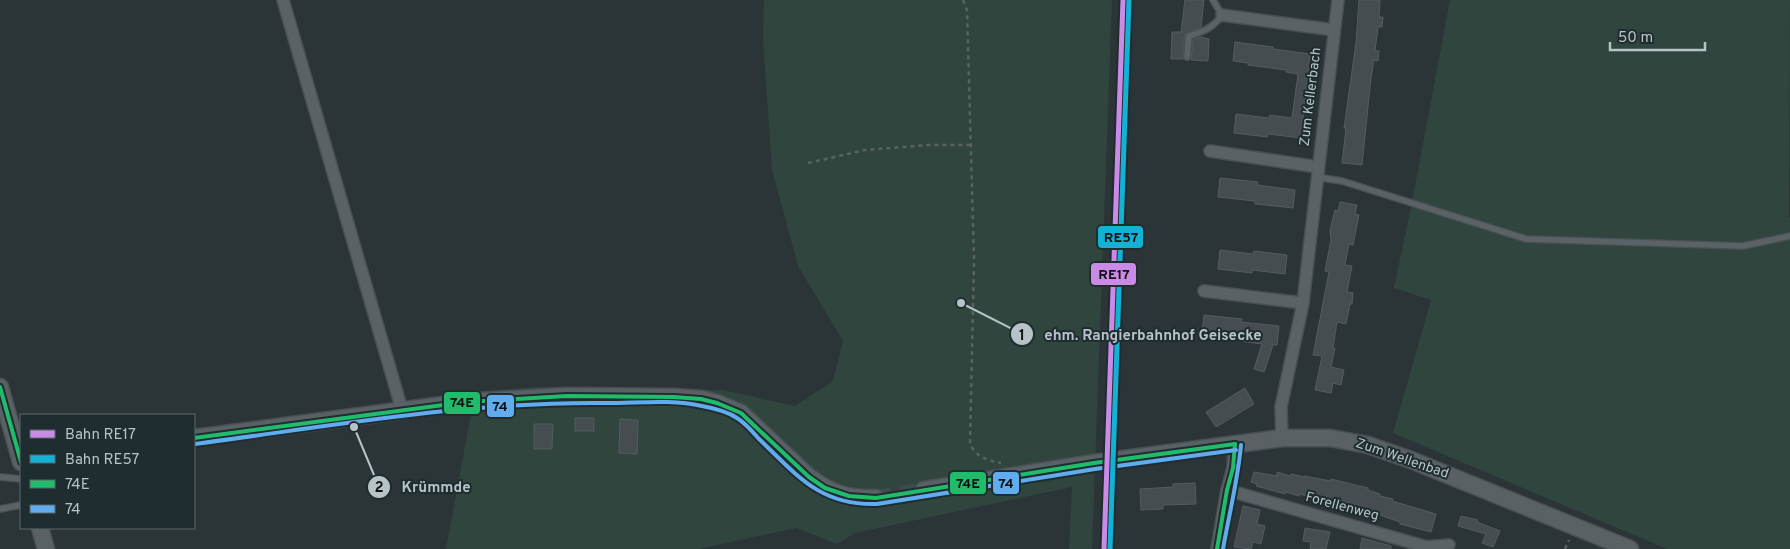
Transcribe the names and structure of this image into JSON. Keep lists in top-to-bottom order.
{
  "streets": {
    "main road": ["Zum Wellenbad"],
    "street": ["Zum Kellerbach", "Forellenweg"]
  },
  "crossings": [
    ["Zum Kellerbach", "Zum Wellenbad"]
  ],
  "places": ["ehm. Rangierbahnhof Geisecke", "Krümmde"],
  "lines": [
    "rail line RE17",
    "rail line RE57",
    "transit line 74E",
    "transit line 74"
  ],
  "legend": [
    "Bahn RE17",
    "Bahn RE57",
    "74E",
    "74"
  ],
  "scale_bar": "50 m"
}
